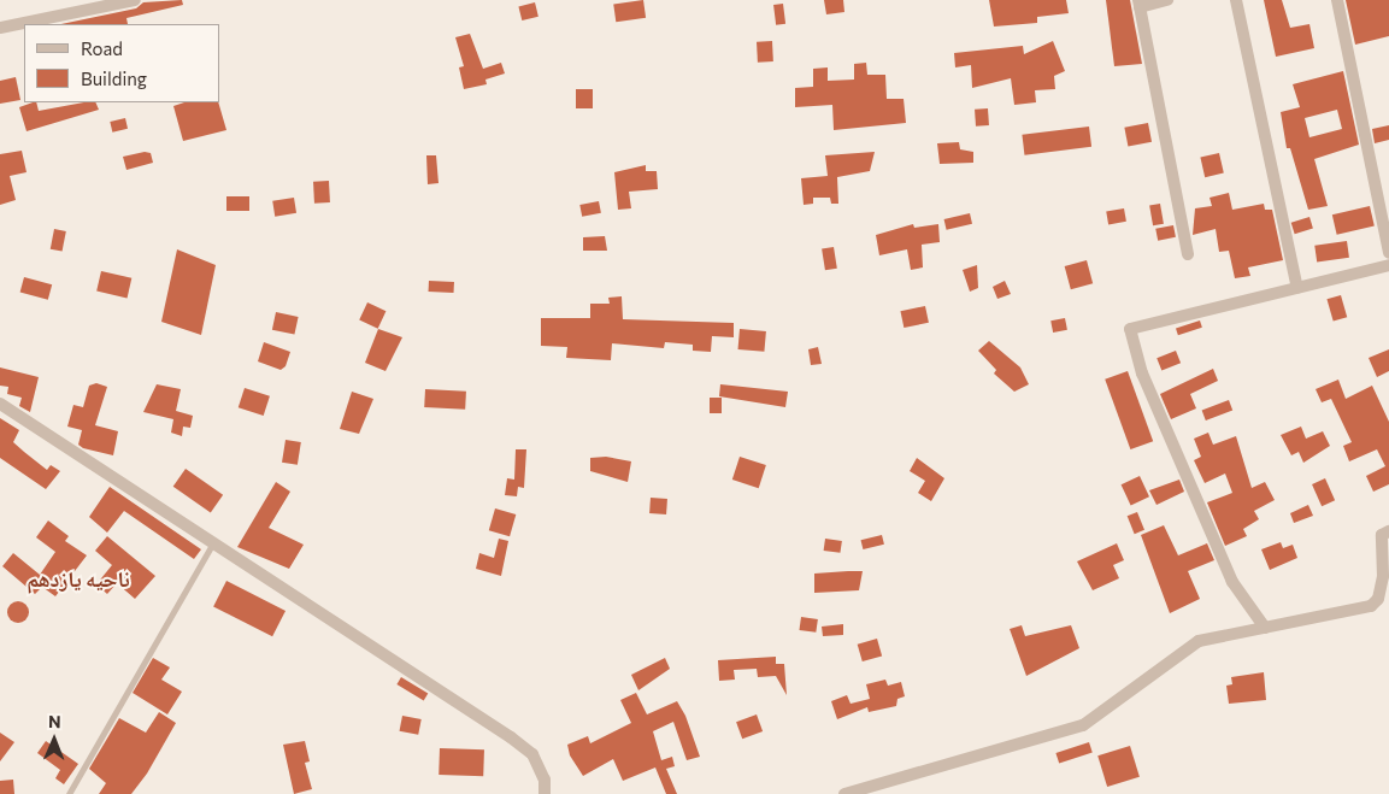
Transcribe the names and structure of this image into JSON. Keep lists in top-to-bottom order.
{
  "districts": ["ناحیه یازدهم"],
  "legend": ["Road", "Building"],
  "north": "top"
}
